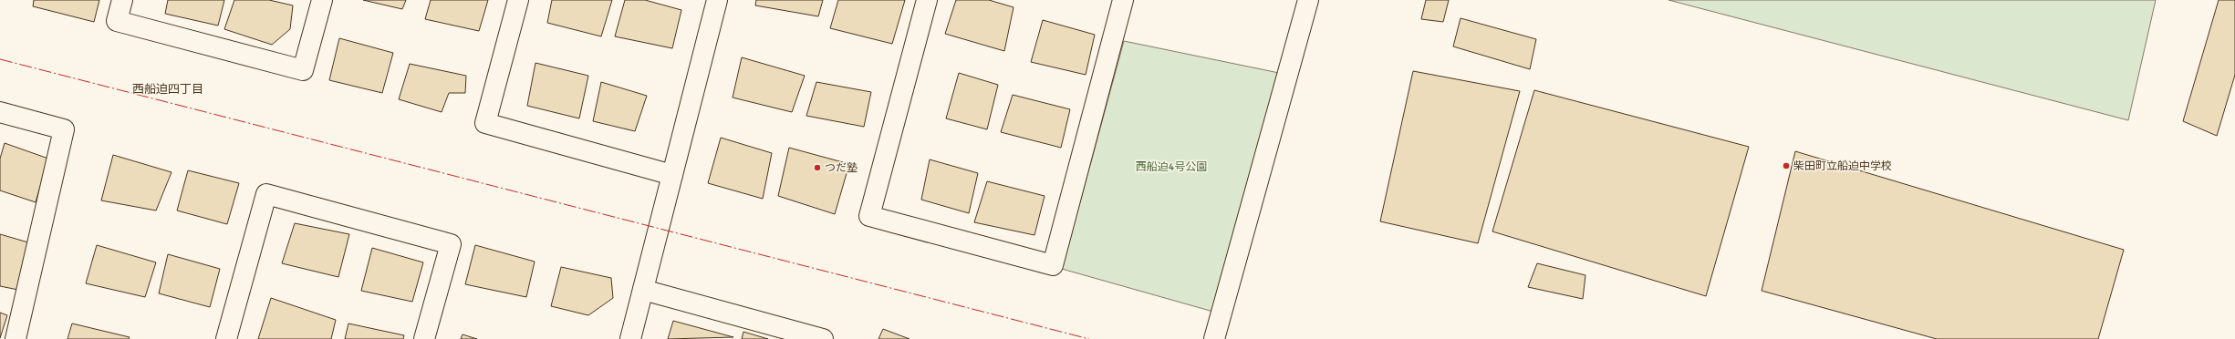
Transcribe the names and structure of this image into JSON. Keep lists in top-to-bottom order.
{
  "districts": ["西船迫四丁目"],
  "parks": ["西船迫4号公園"],
  "places": ["柴田町立船迫中学校", "つだ塾"]
}
